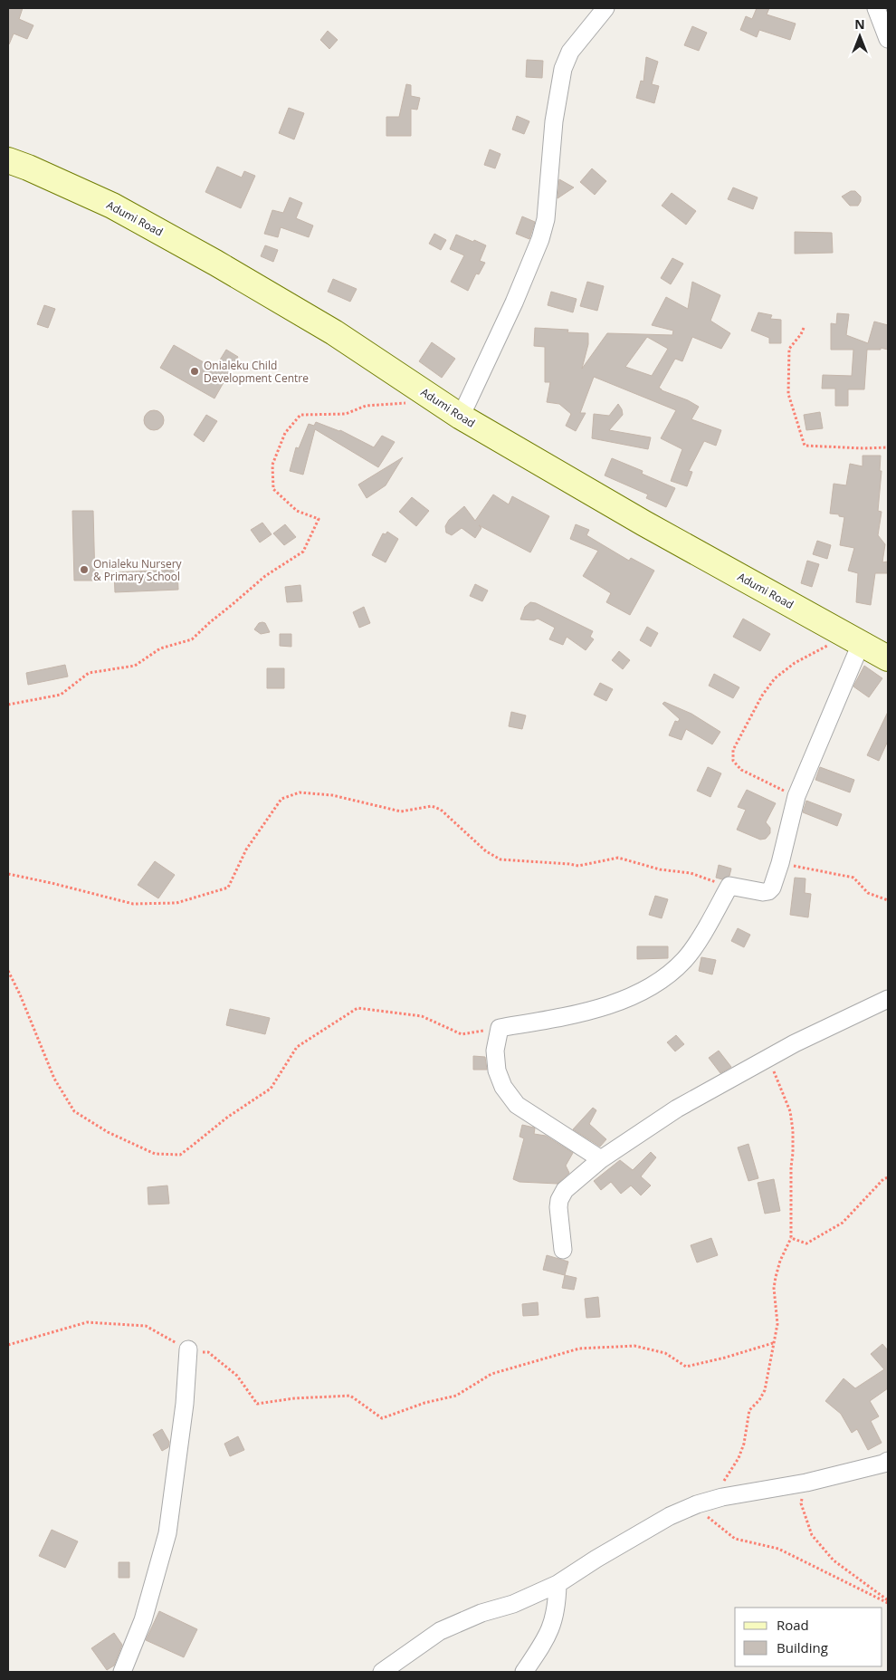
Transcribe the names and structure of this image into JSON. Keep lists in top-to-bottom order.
{
  "streets": {
    "main road": ["Adumi Road"]
  },
  "places": ["Onialeku Child Development Centre", "Onialeku Nursery & Primary School"],
  "legend": ["Road", "Building"],
  "north": "top"
}
